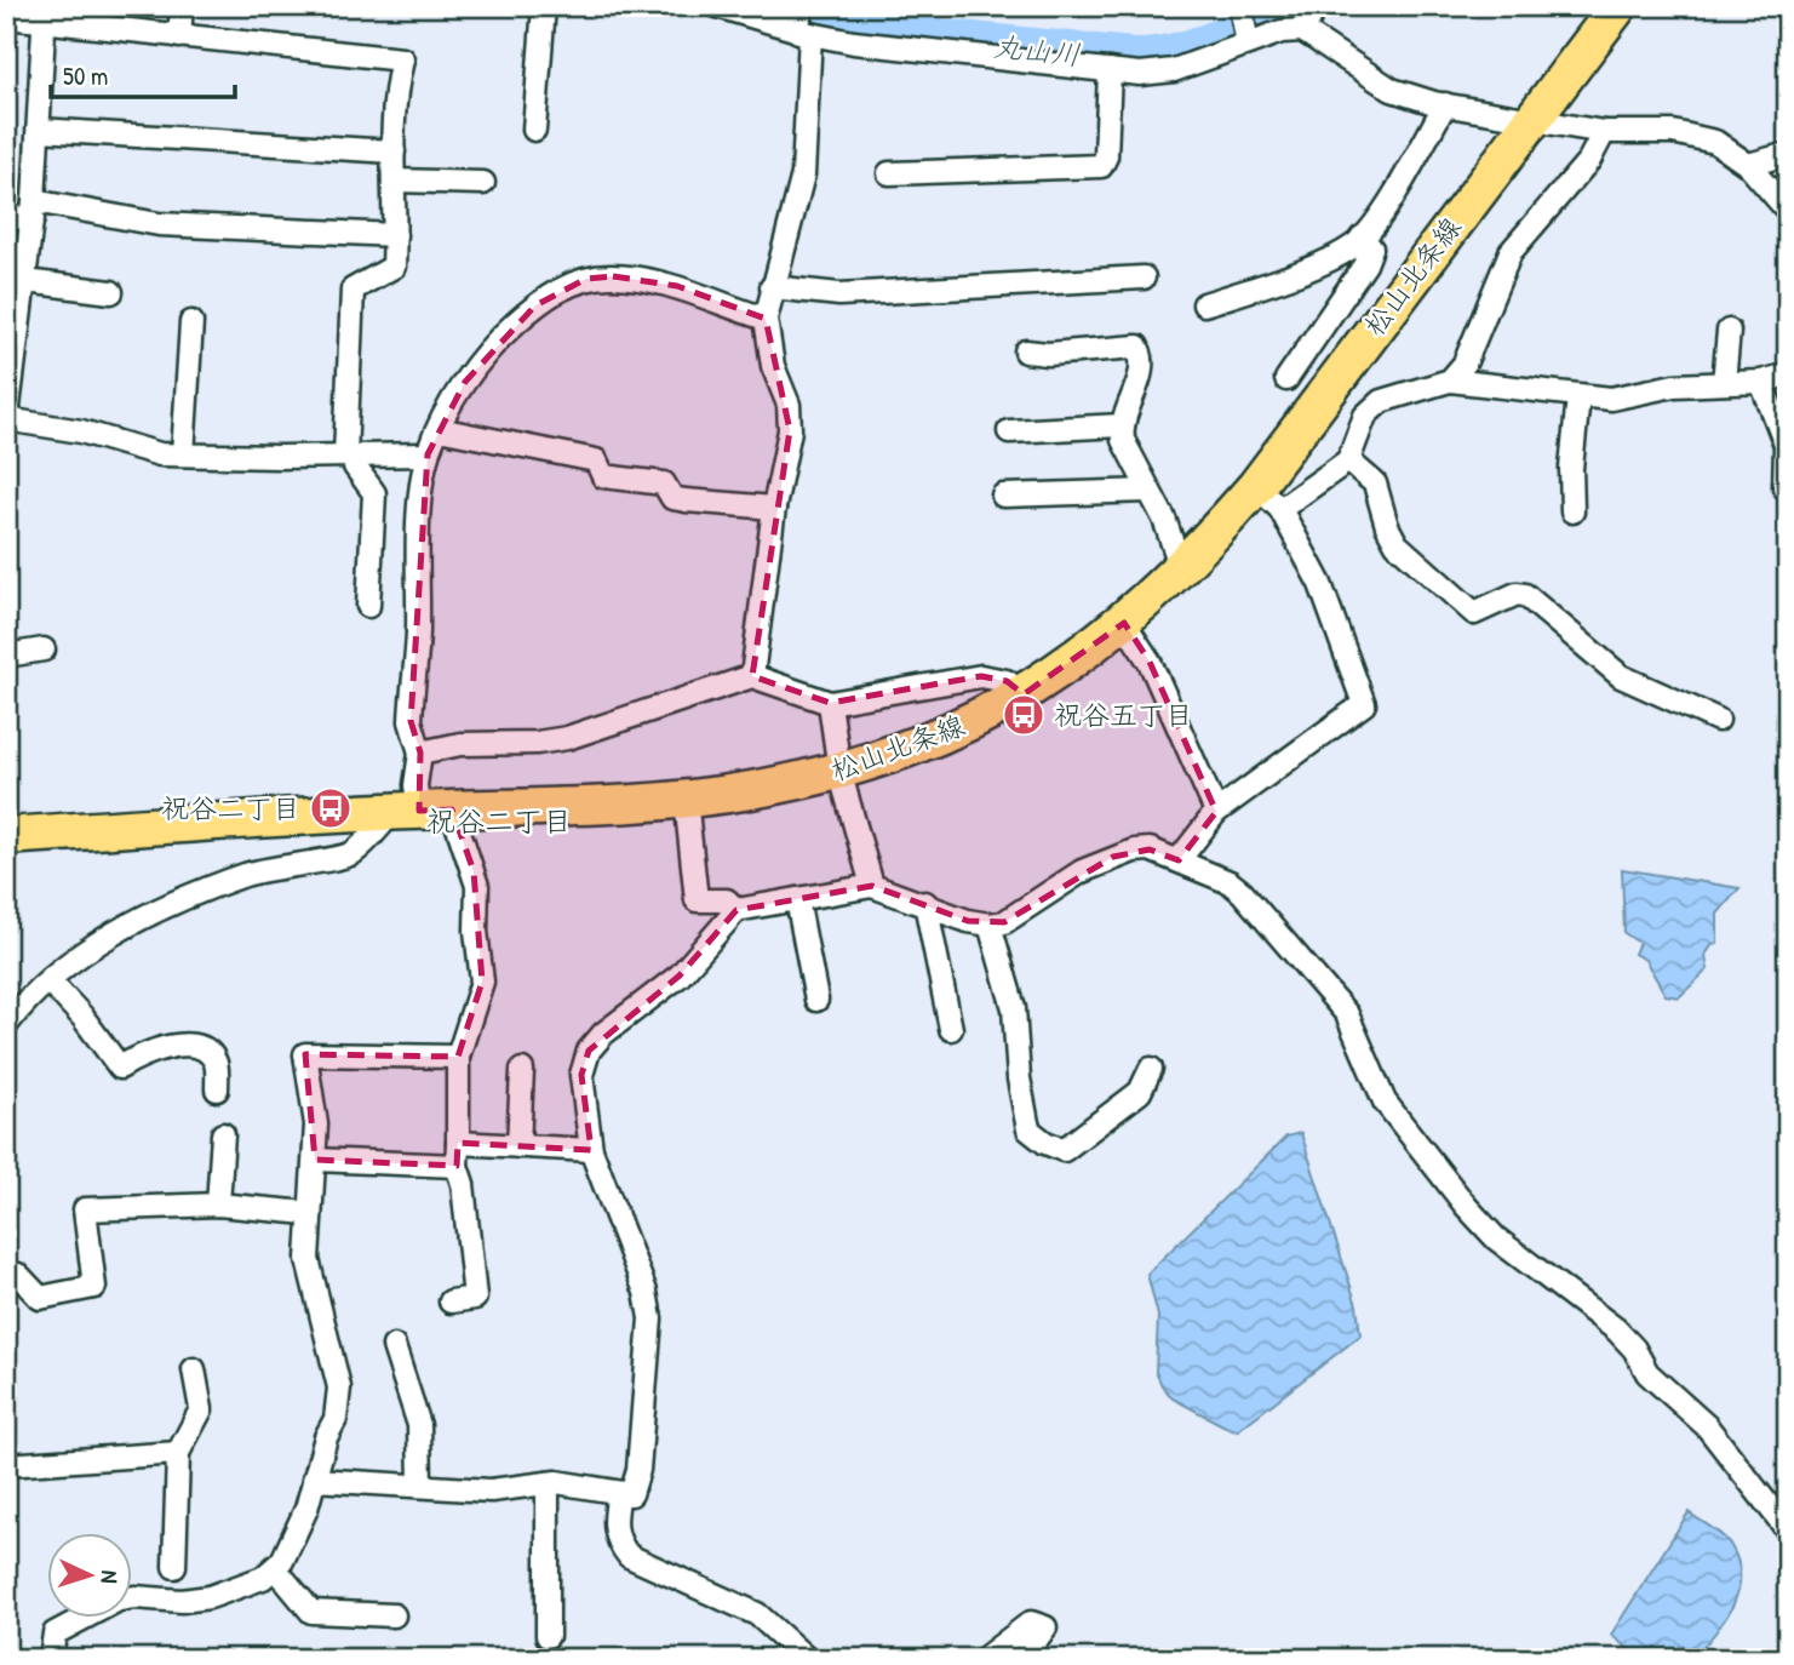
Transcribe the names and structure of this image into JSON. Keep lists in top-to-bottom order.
{
  "streets": {
    "main road": ["松山北条線"]
  },
  "districts": ["祝谷二丁目"],
  "water": ["丸山川"],
  "places": {
    "bus stop": ["祝谷五丁目", "祝谷二丁目"]
  },
  "scale_bar": "50 m",
  "north": "right"
}
